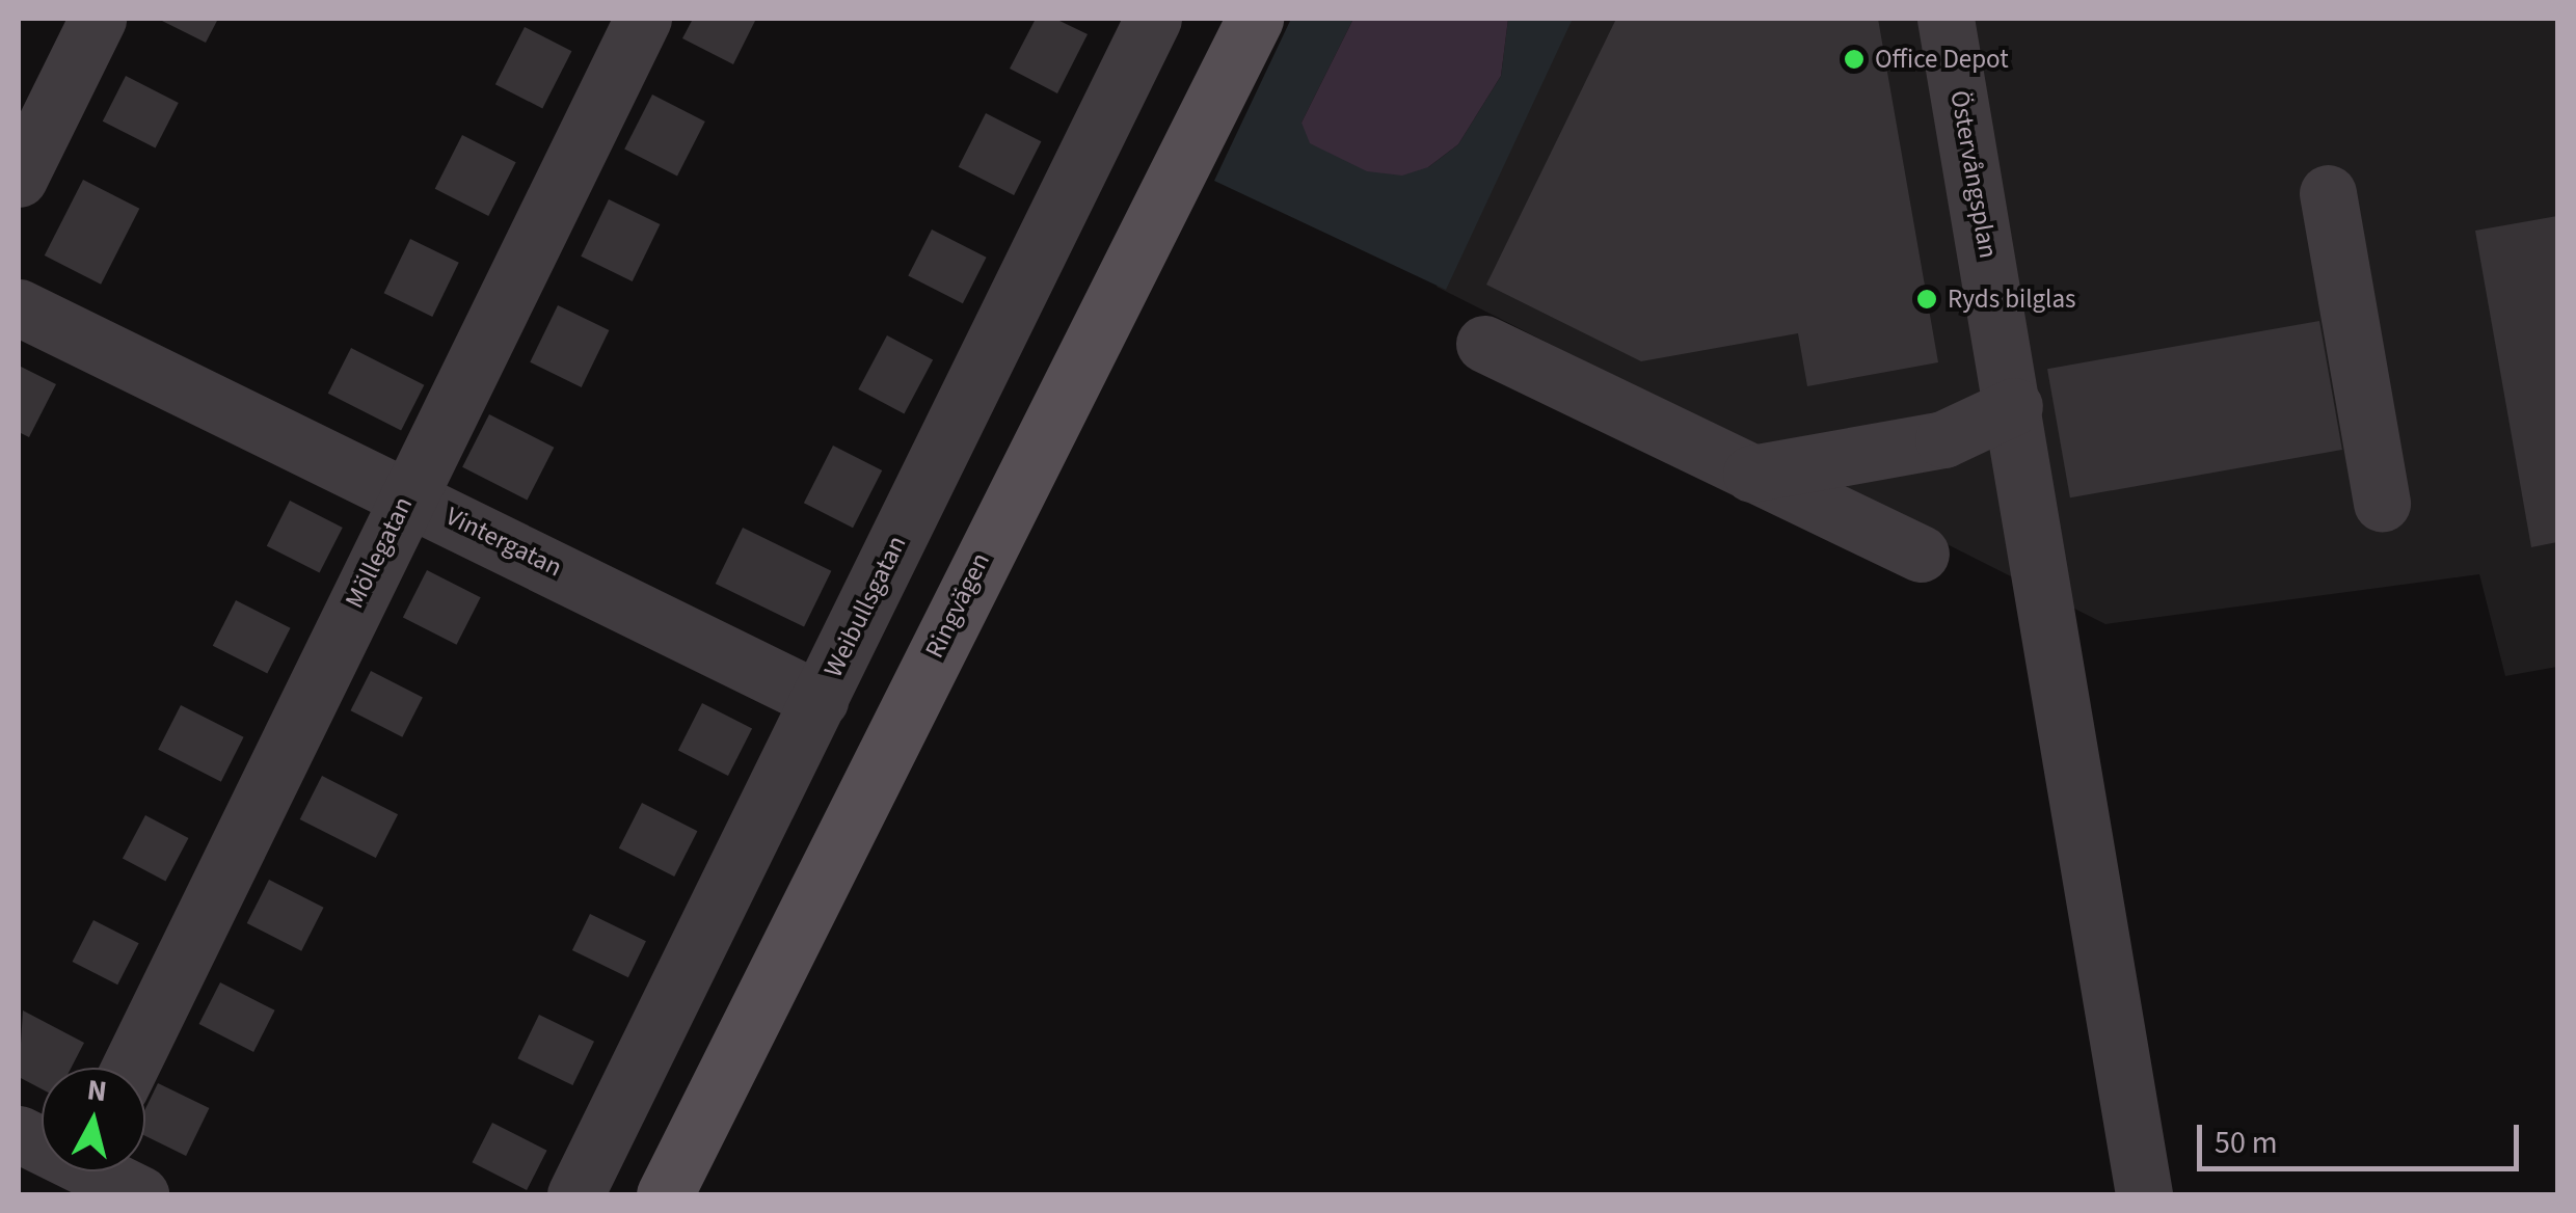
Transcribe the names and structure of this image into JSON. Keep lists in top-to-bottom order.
{
  "streets": {
    "main road": ["Ringvägen"],
    "street": [
      "Östervångsplan",
      "Vintergatan",
      "Möllegatan",
      "Weibullsgatan"
    ]
  },
  "crossings": [
    ["Vintergatan", "Möllegatan"],
    ["Vintergatan", "Weibullsgatan"]
  ],
  "places": ["Office Depot", "Ryds bilglas"],
  "scale_bar": "50 m",
  "north": "top"
}
